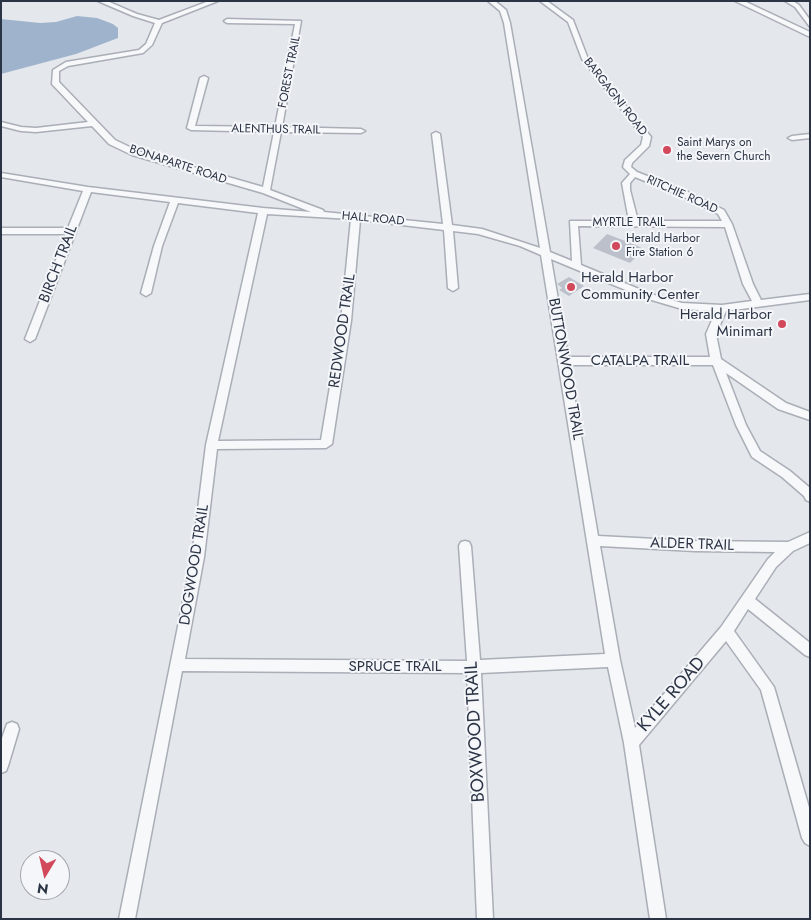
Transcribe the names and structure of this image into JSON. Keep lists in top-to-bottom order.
{
  "streets": {
    "street": [
      "FOREST TRAIL",
      "BARGAGNI ROAD",
      "ALENTHUS TRAIL",
      "BONAPARTE ROAD",
      "RITCHIE ROAD",
      "HALL ROAD",
      "MYRTLE TRAIL",
      "BIRCH TRAIL",
      "REDWOOD TRAIL",
      "CATALPA TRAIL",
      "BUTTONWOOD TRAIL",
      "ALDER TRAIL",
      "DOGWOOD TRAIL",
      "SPRUCE TRAIL",
      "KYLE ROAD",
      "BOXWOOD TRAIL"
    ]
  },
  "crossings": [
    ["FOREST TRAIL", "ALENTHUS TRAIL"],
    ["FOREST TRAIL", "BONAPARTE ROAD"],
    ["BARGAGNI ROAD", "RITCHIE ROAD"],
    ["BARGAGNI ROAD", "MYRTLE TRAIL"],
    ["BONAPARTE ROAD", "HALL ROAD"],
    ["RITCHIE ROAD", "HALL ROAD"],
    ["RITCHIE ROAD", "MYRTLE TRAIL"],
    ["HALL ROAD", "MYRTLE TRAIL"],
    ["HALL ROAD", "BIRCH TRAIL"],
    ["HALL ROAD", "REDWOOD TRAIL"],
    ["HALL ROAD", "BUTTONWOOD TRAIL"],
    ["HALL ROAD", "DOGWOOD TRAIL"],
    ["REDWOOD TRAIL", "DOGWOOD TRAIL"],
    ["CATALPA TRAIL", "BUTTONWOOD TRAIL"],
    ["BUTTONWOOD TRAIL", "ALDER TRAIL"],
    ["BUTTONWOOD TRAIL", "SPRUCE TRAIL"],
    ["BUTTONWOOD TRAIL", "KYLE ROAD"],
    ["ALDER TRAIL", "KYLE ROAD"],
    ["DOGWOOD TRAIL", "SPRUCE TRAIL"],
    ["SPRUCE TRAIL", "BOXWOOD TRAIL"]
  ],
  "places": [
    "Saint Marys on the Severn Church",
    "Herald Harbor Fire Station 6",
    "Herald Harbor Community Center",
    "Herald Harbor Minimart"
  ],
  "north": "bottom"
}
